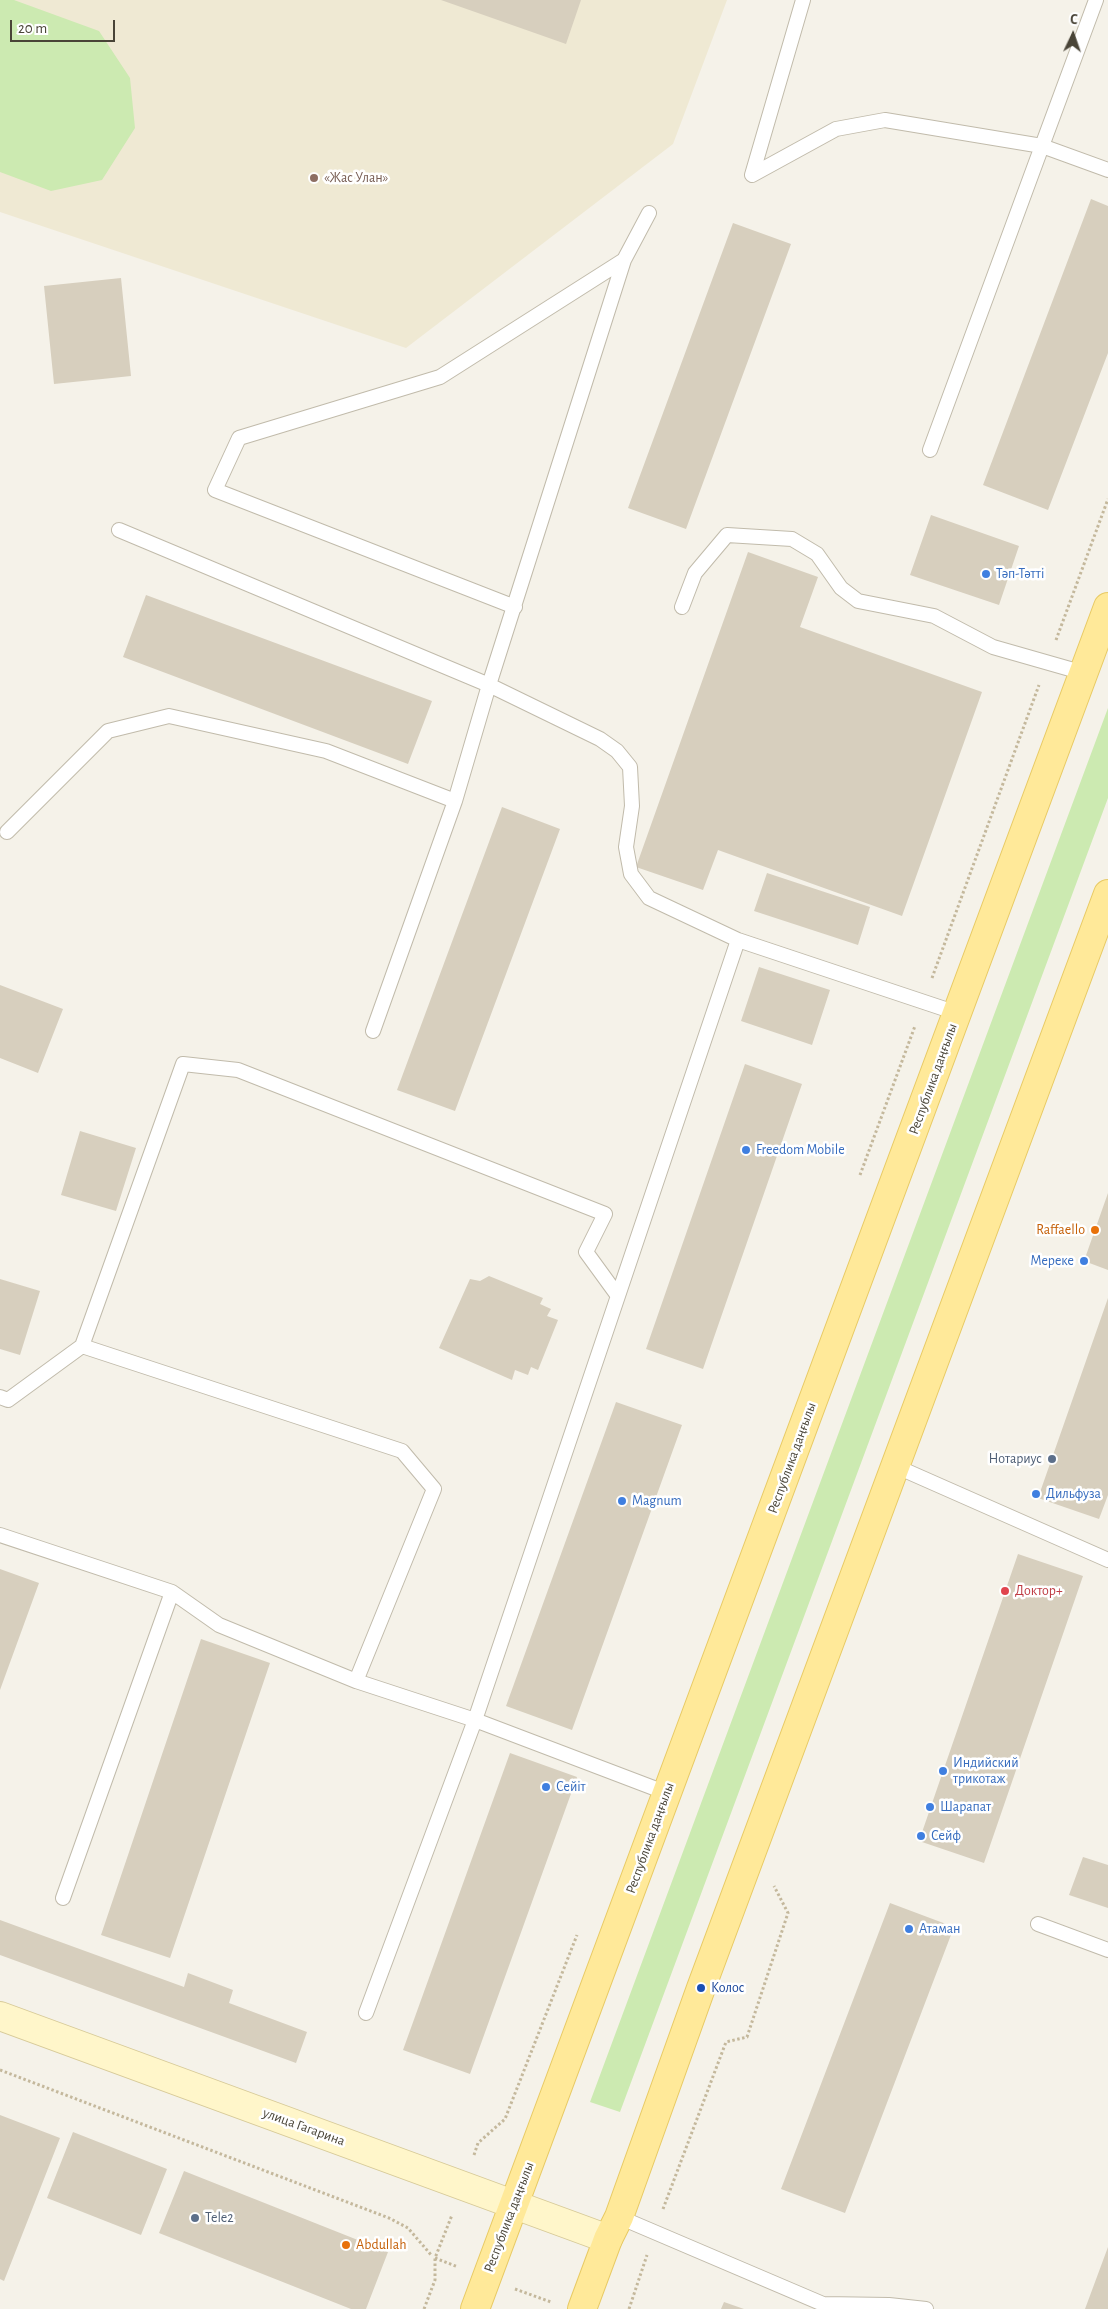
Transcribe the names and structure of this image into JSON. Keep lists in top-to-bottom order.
{
  "streets": {
    "main road": ["Республика даңғылы", "улица Гагарина"]
  },
  "crossings": [
    ["Республика даңғылы", "улица Гагарина"]
  ],
  "places": [
    "«Жас Улан»",
    "Тәп-Тәтті",
    "Freedom Mobile",
    "Raffaello",
    "Мереке",
    "Нотариус",
    "Дильфуза",
    "Magnum",
    "Доктор+",
    "Индийский трикотаж",
    "Сейіт",
    "Шарапат",
    "Сейф",
    "Атаман",
    "Колос",
    "Tele2",
    "Аbdullah"
  ],
  "scale_bar": "20 m",
  "north": "top"
}
